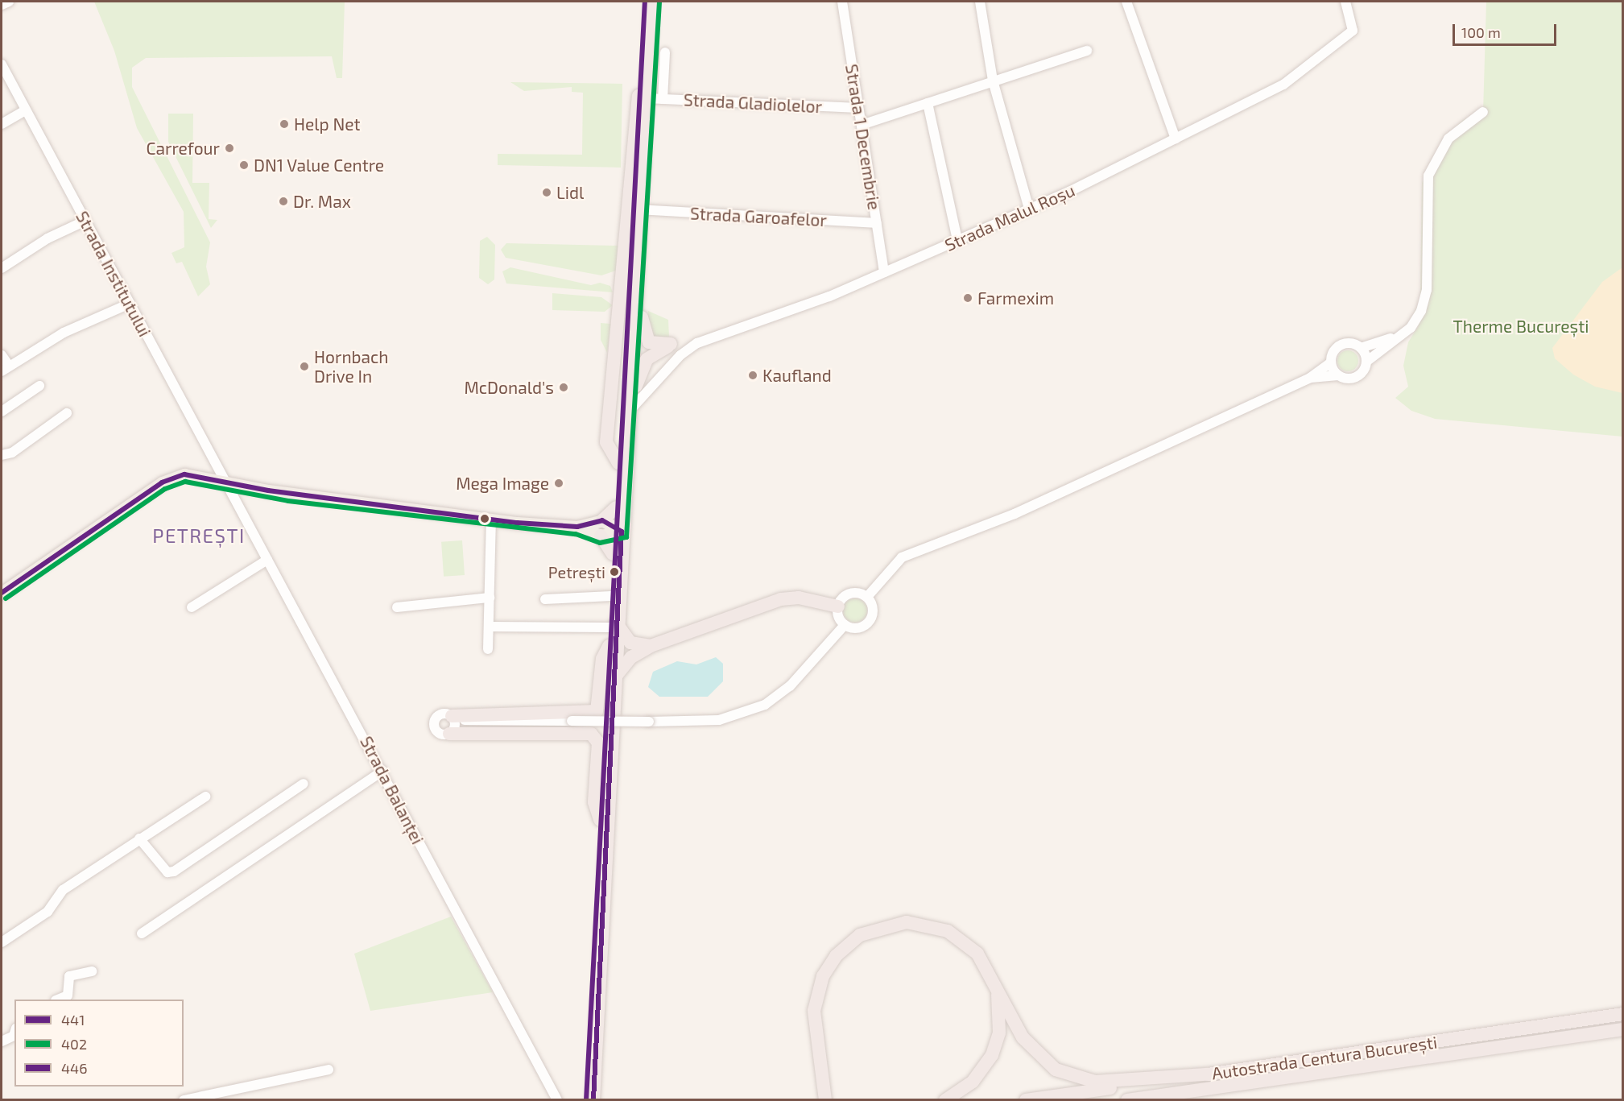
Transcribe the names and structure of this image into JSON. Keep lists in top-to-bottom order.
{
  "streets": {
    "highway": ["Autostrada Centura București"],
    "street": [
      "Strada Gladiolelor",
      "Strada 1 Decembrie",
      "Strada Garoafelor",
      "Strada Malul Roșu",
      "Strada Institutului",
      "Strada Balanței"
    ]
  },
  "crossings": [
    ["Strada Gladiolelor", "Strada 1 Decembrie"],
    ["Strada 1 Decembrie", "Strada Garoafelor"],
    ["Strada 1 Decembrie", "Strada Malul Roșu"],
    ["Strada Institutului", "Strada Balanței"]
  ],
  "districts": ["PETREȘTI"],
  "parks": ["Therme București"],
  "places": [
    "Help Net",
    "Carrefour",
    "DN1 Value Centre",
    "Lidl",
    "Dr. Max",
    "Farmexim",
    "Hornbach Drive In",
    "Kaufland",
    "McDonald's",
    "Mega Image",
    "Petrești"
  ],
  "lines": ["transit line 446", "transit line 402", "transit line 441"],
  "legend": ["441", "402", "446"],
  "scale_bar": "100 m"
}
